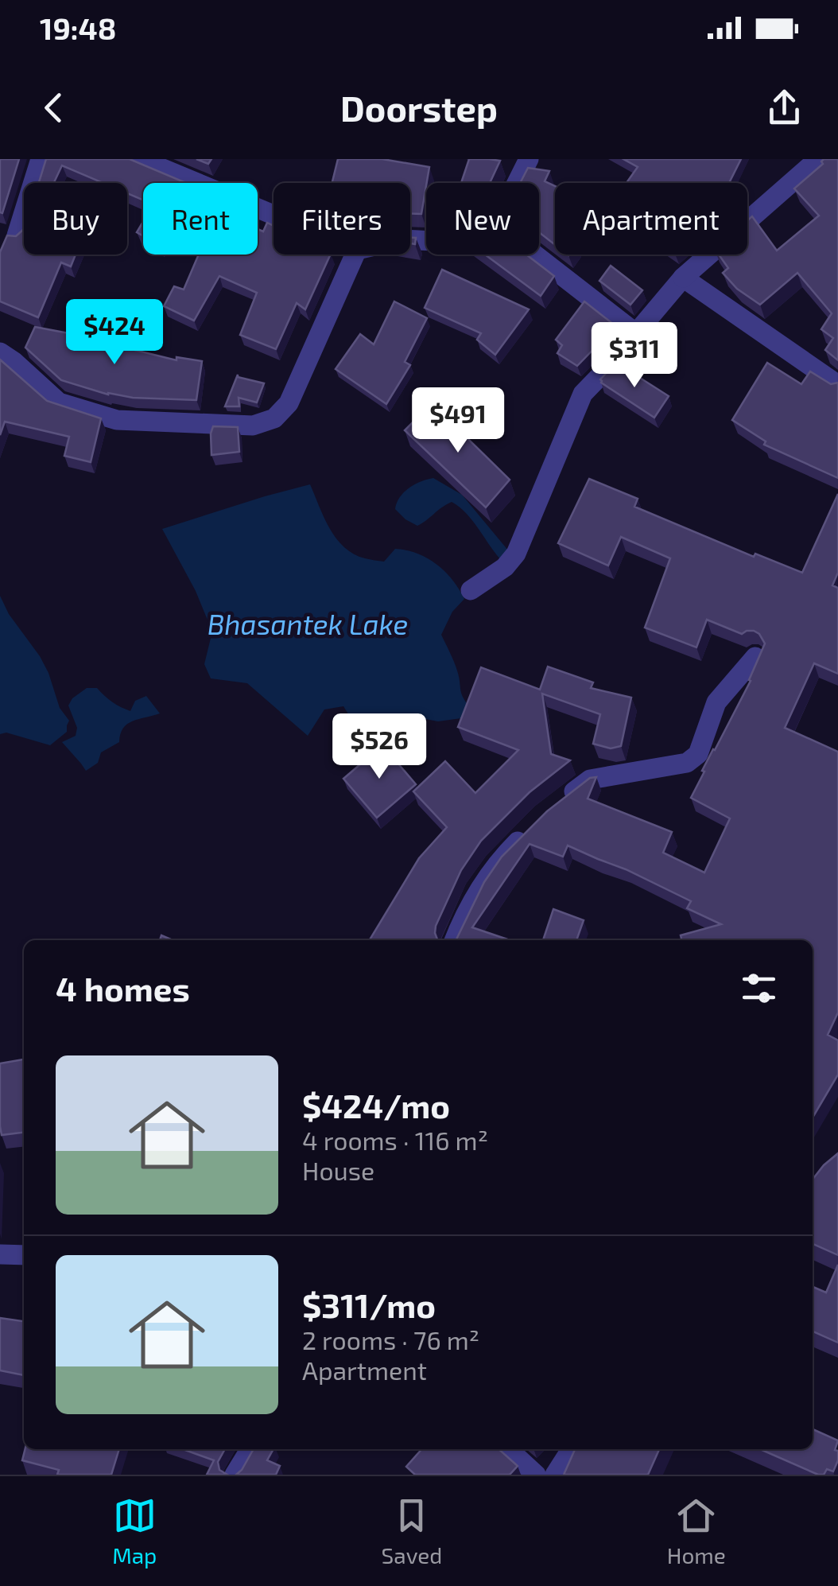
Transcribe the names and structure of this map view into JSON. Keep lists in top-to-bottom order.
{
  "water": ["Bhasantek Lake"],
  "page": {
    "status": "19:48",
    "header": "Doorstep",
    "chip": [
      "Buy",
      "Rent",
      "Filters",
      "New",
      "Apartment"
    ],
    "price": [
      "$424",
      "$311",
      "$491",
      "$526"
    ],
    "heading": "4 homes",
    "list": [
      {
        "name": "$424/mo",
        "note": "4 rooms · 116 m² · House"
      },
      {
        "name": "$311/mo",
        "note": "2 rooms · 76 m² · Apartment"
      }
    ],
    "tabs": ["Map", "Saved", "Home"]
  }
}
